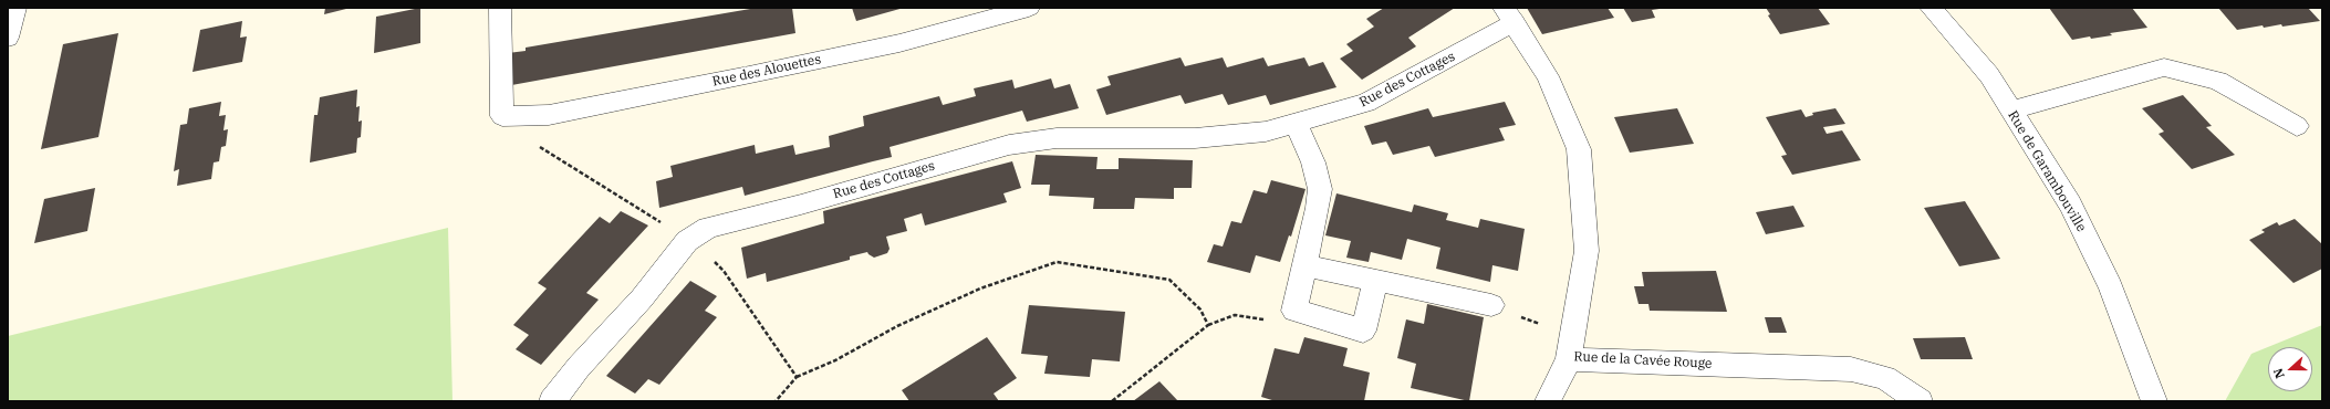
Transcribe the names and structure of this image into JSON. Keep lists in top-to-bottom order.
{
  "streets": {
    "street": [
      "Rue des Alouettes",
      "Rue des Cottages",
      "Rue de Garambouville",
      "Rue de la Cavée Rouge"
    ]
  },
  "crossings": [
    ["Rue des Cottages", "Rue de la Cavée Rouge"]
  ],
  "north": "left"
}
